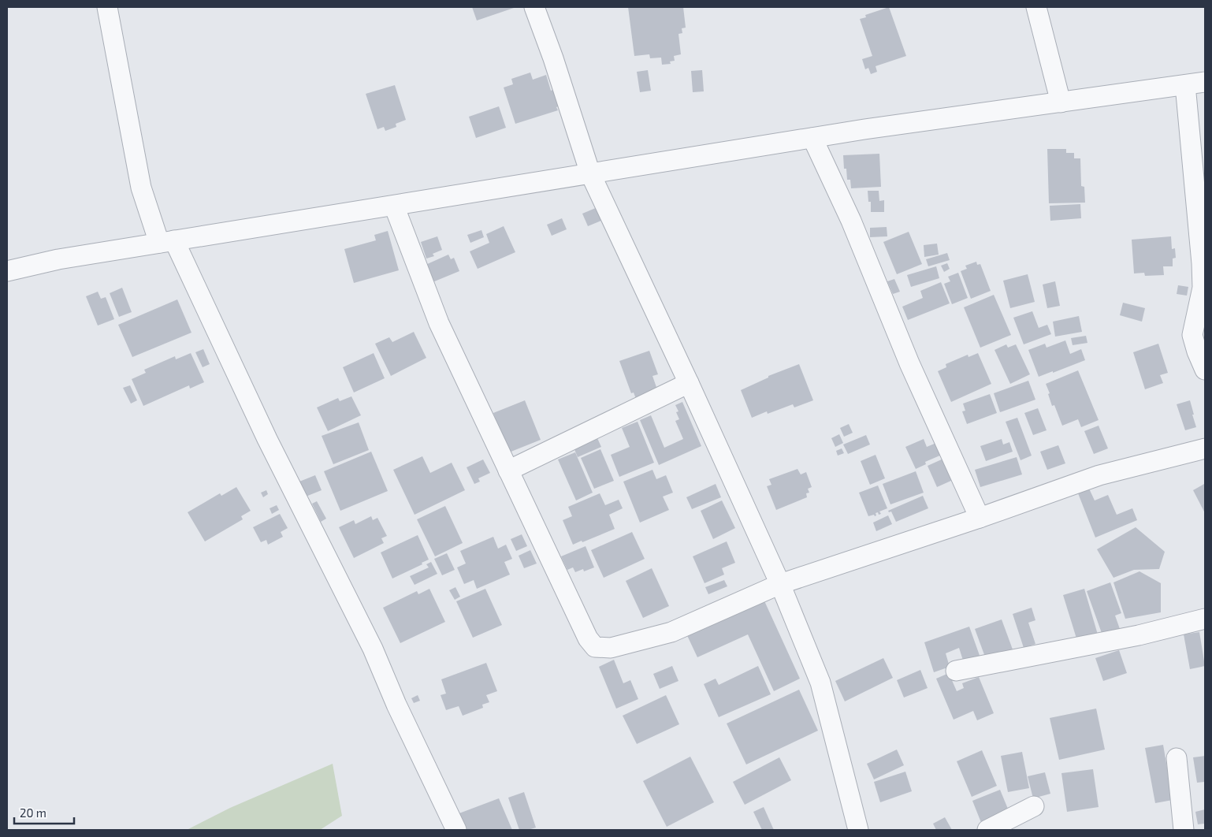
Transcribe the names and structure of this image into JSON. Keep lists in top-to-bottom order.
{
  "scale_bar": "20 m"
}
